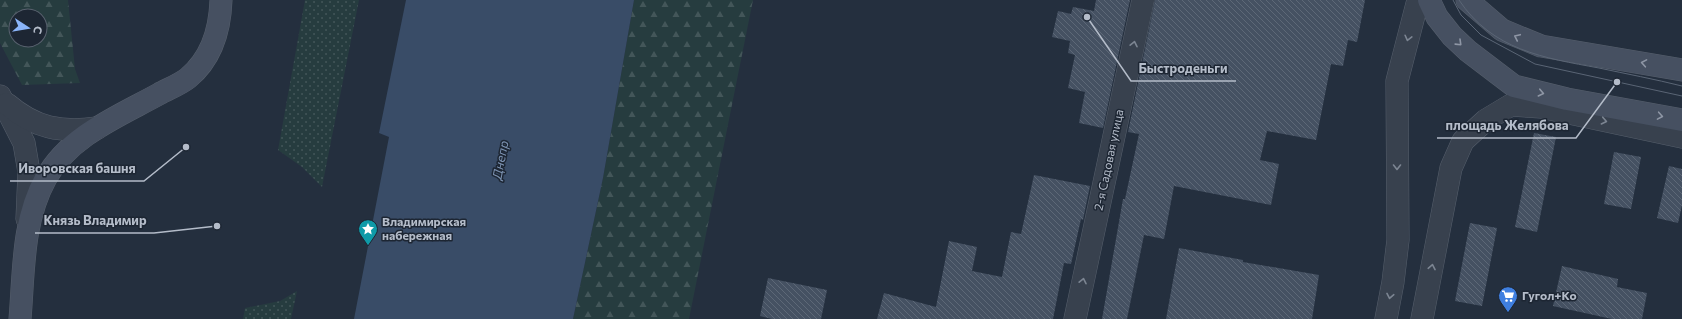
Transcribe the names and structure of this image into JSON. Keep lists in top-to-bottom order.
{
  "streets": {
    "street": ["2-я Садовая улица"]
  },
  "one_way": ["2-я Садовая улица"],
  "water": ["Днепр"],
  "places": {
    "other": [
      "Быстроденьги",
      "площадь Желябова",
      "Иворовская башня",
      "Князь Владимир"
    ],
    "place": ["Владимирская набережная"],
    "supermarket": ["Гугол+Ко"]
  },
  "north": "right"
}
